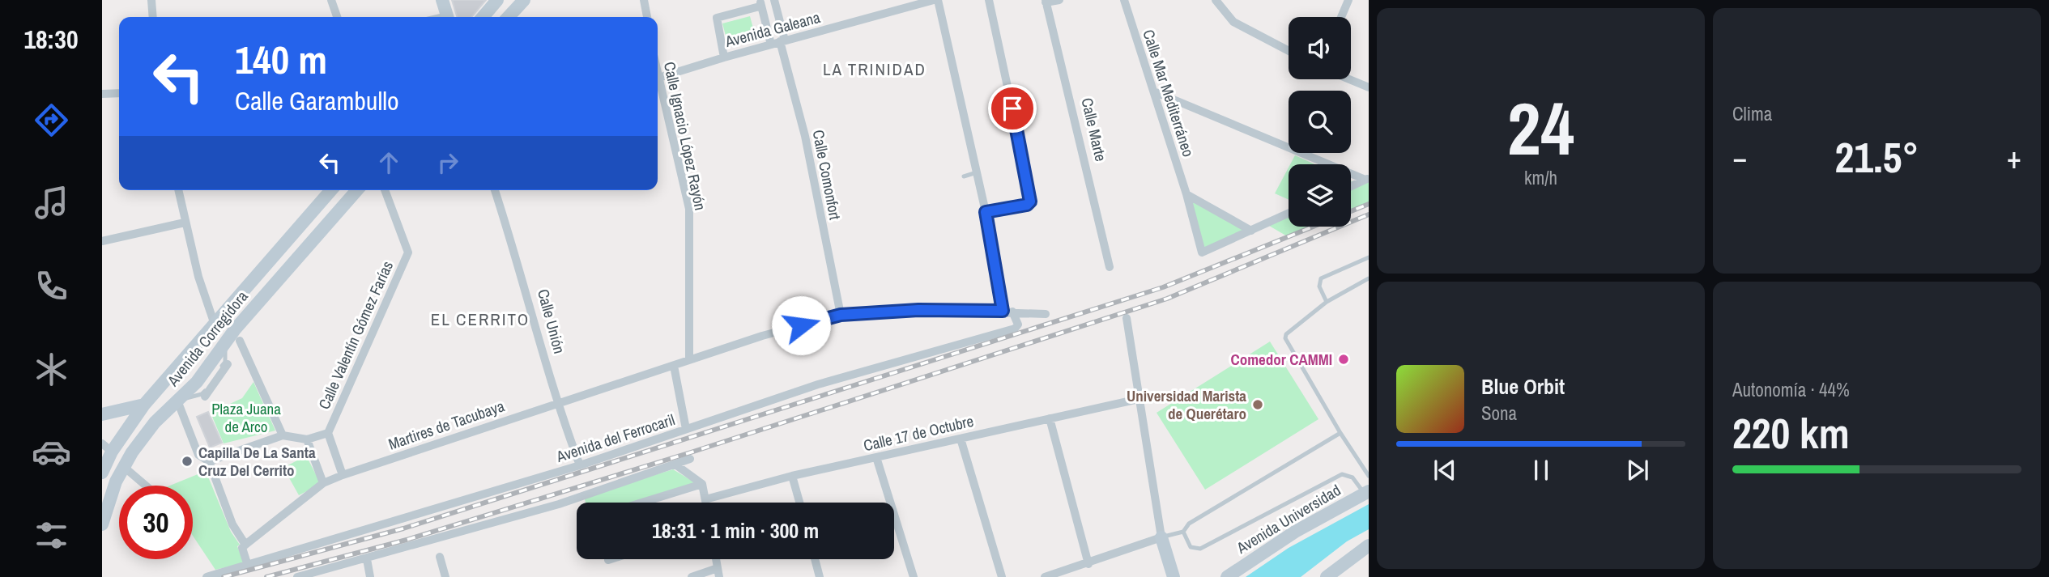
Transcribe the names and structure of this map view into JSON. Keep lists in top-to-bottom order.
{
  "streets": {
    "main road": ["Avenida Corregidora", "Avenida Universidad"],
    "street": [
      "Avenida Galeana",
      "Calle Mar Mediterráneo",
      "Calle Marte",
      "Calle Ignacio López Rayón",
      "Calle Comonfort",
      "Calle Unión",
      "Calle Valentín Gómez Farías",
      "Martires de Tacubaya",
      "Calle 17 de Octubre",
      "Avenida del Ferrocaril"
    ]
  },
  "crossings": [
    ["Avenida Galeana", "Calle Comonfort"],
    ["Calle Ignacio López Rayón", "Martires de Tacubaya"],
    ["Calle Comonfort", "Martires de Tacubaya"],
    ["Calle Unión", "Martires de Tacubaya"],
    ["Calle Unión", "Avenida del Ferrocaril"],
    ["Martires de Tacubaya", "Avenida del Ferrocaril"]
  ],
  "districts": ["LA TRINIDAD", "EL CERRITO"],
  "parks": ["Plaza Juana de Arco"],
  "places": ["Comedor CAMMI", "Universidad Marista de Querétaro", "Capilla De La Santa Cruz Del Cerrito"],
  "page": {
    "tabs": "18:30",
    "tile": [
      ["24", "km/h"],
      "Clima",
      ["Autonomía · 44%", "220 km"]
    ],
    "turn": ["140 m", "Calle Garambullo"],
    "heat": ["−", "21.5°", "+"],
    "song": ["Blue Orbit", "Sona"],
    "limit": "30",
    "trip": "18:31 · 1 min · 300 m"
  }
}
